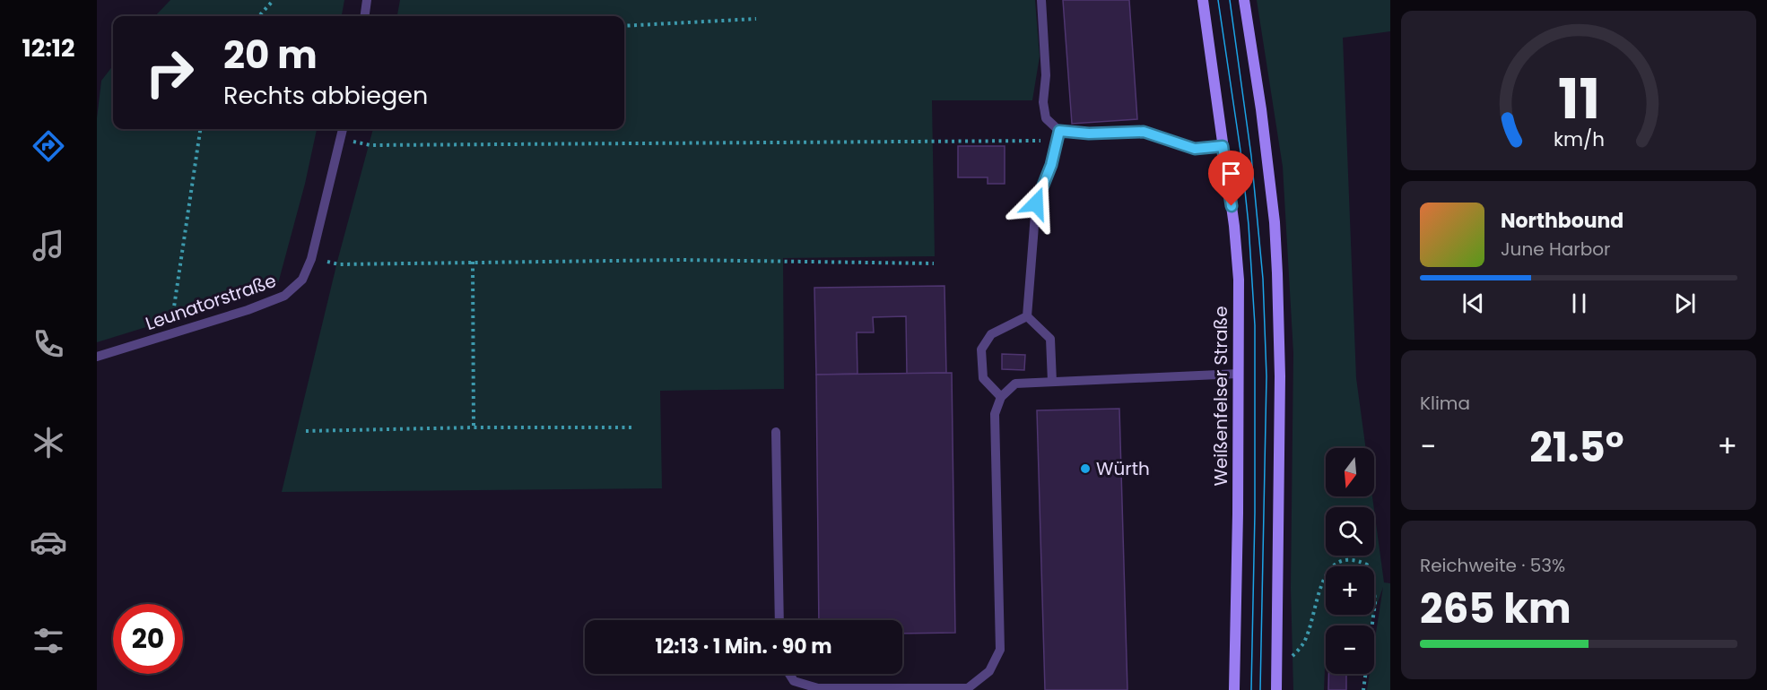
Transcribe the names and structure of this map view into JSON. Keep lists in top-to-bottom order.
{
  "streets": {
    "main road": ["Weißenfelser Straße"],
    "lane": ["Leunatorstraße"]
  },
  "places": ["Würth"],
  "north": "bottom",
  "page": {
    "tabs": "12:12",
    "turn": ["20 m", "Rechts abbiegen"],
    "song": ["Northbound", "June Harbor"],
    "tile": [
      "Klima",
      ["Reichweite · 53%", "265 km"]
    ],
    "heat": ["−", "21.5°", "+"],
    "map_buttons": ["+", "−"],
    "limit": "20",
    "trip": "12:13 · 1 Min. · 90 m",
    "gauge": ["11", "km/h"]
  }
}
